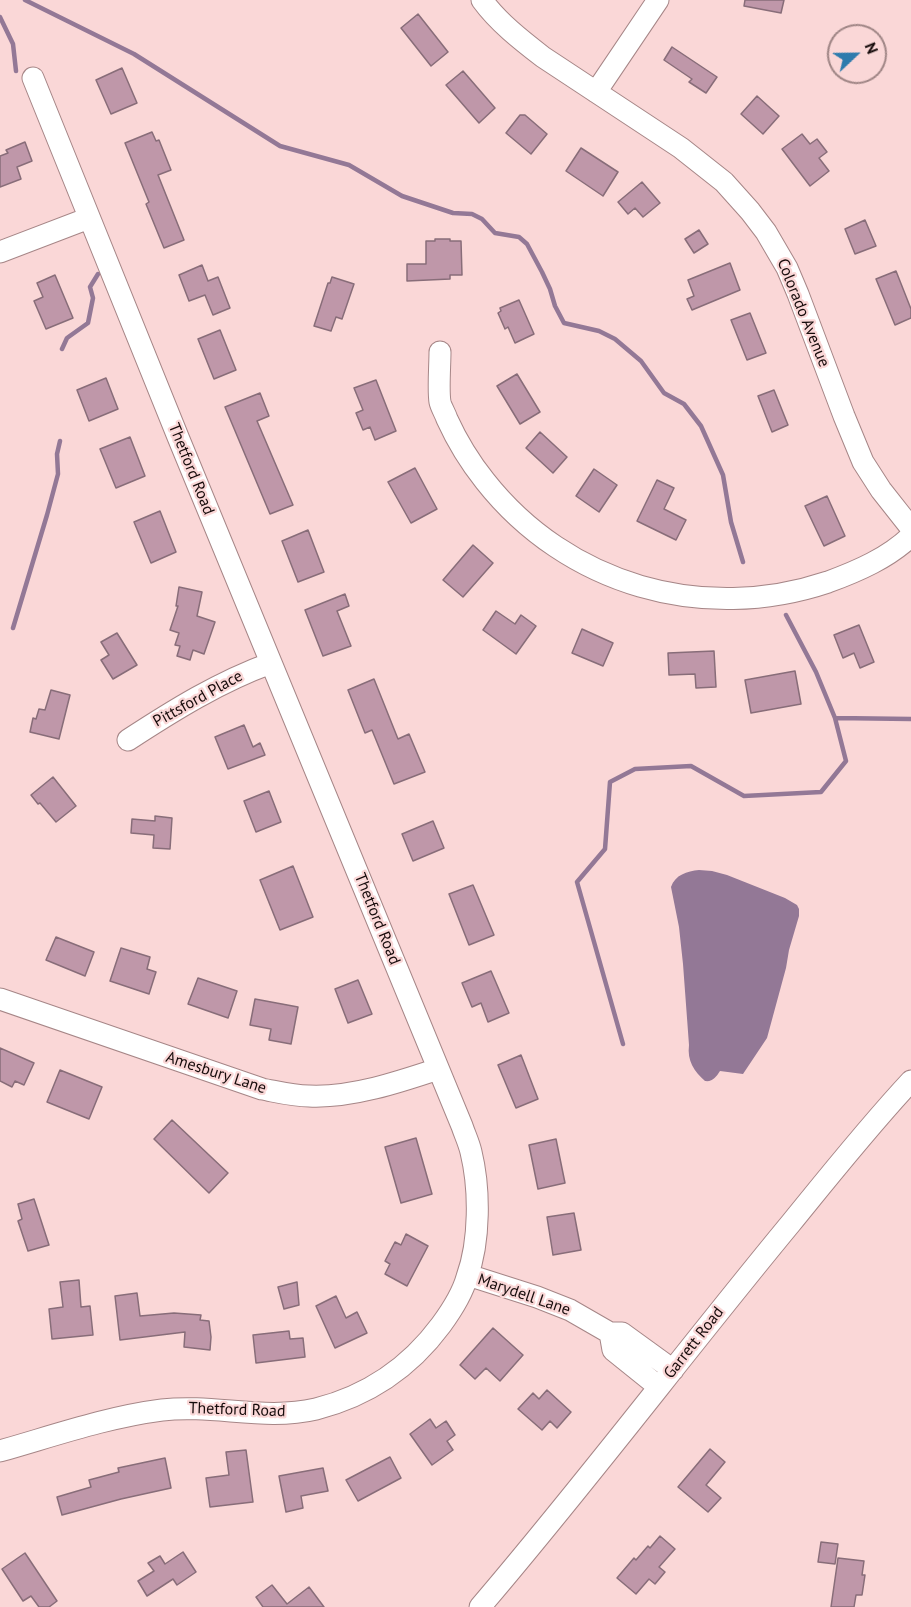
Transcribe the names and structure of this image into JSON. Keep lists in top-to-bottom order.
{
  "streets": {
    "street": [
      "Colorado Avenue",
      "Thetford Road",
      "Pittsford Place",
      "Amesbury Lane",
      "Marydell Lane",
      "Garrett Road"
    ]
  },
  "crossings": [
    ["Thetford Road", "Pittsford Place"],
    ["Thetford Road", "Amesbury Lane"],
    ["Thetford Road", "Marydell Lane"],
    ["Marydell Lane", "Garrett Road"]
  ],
  "north": "right"
}
